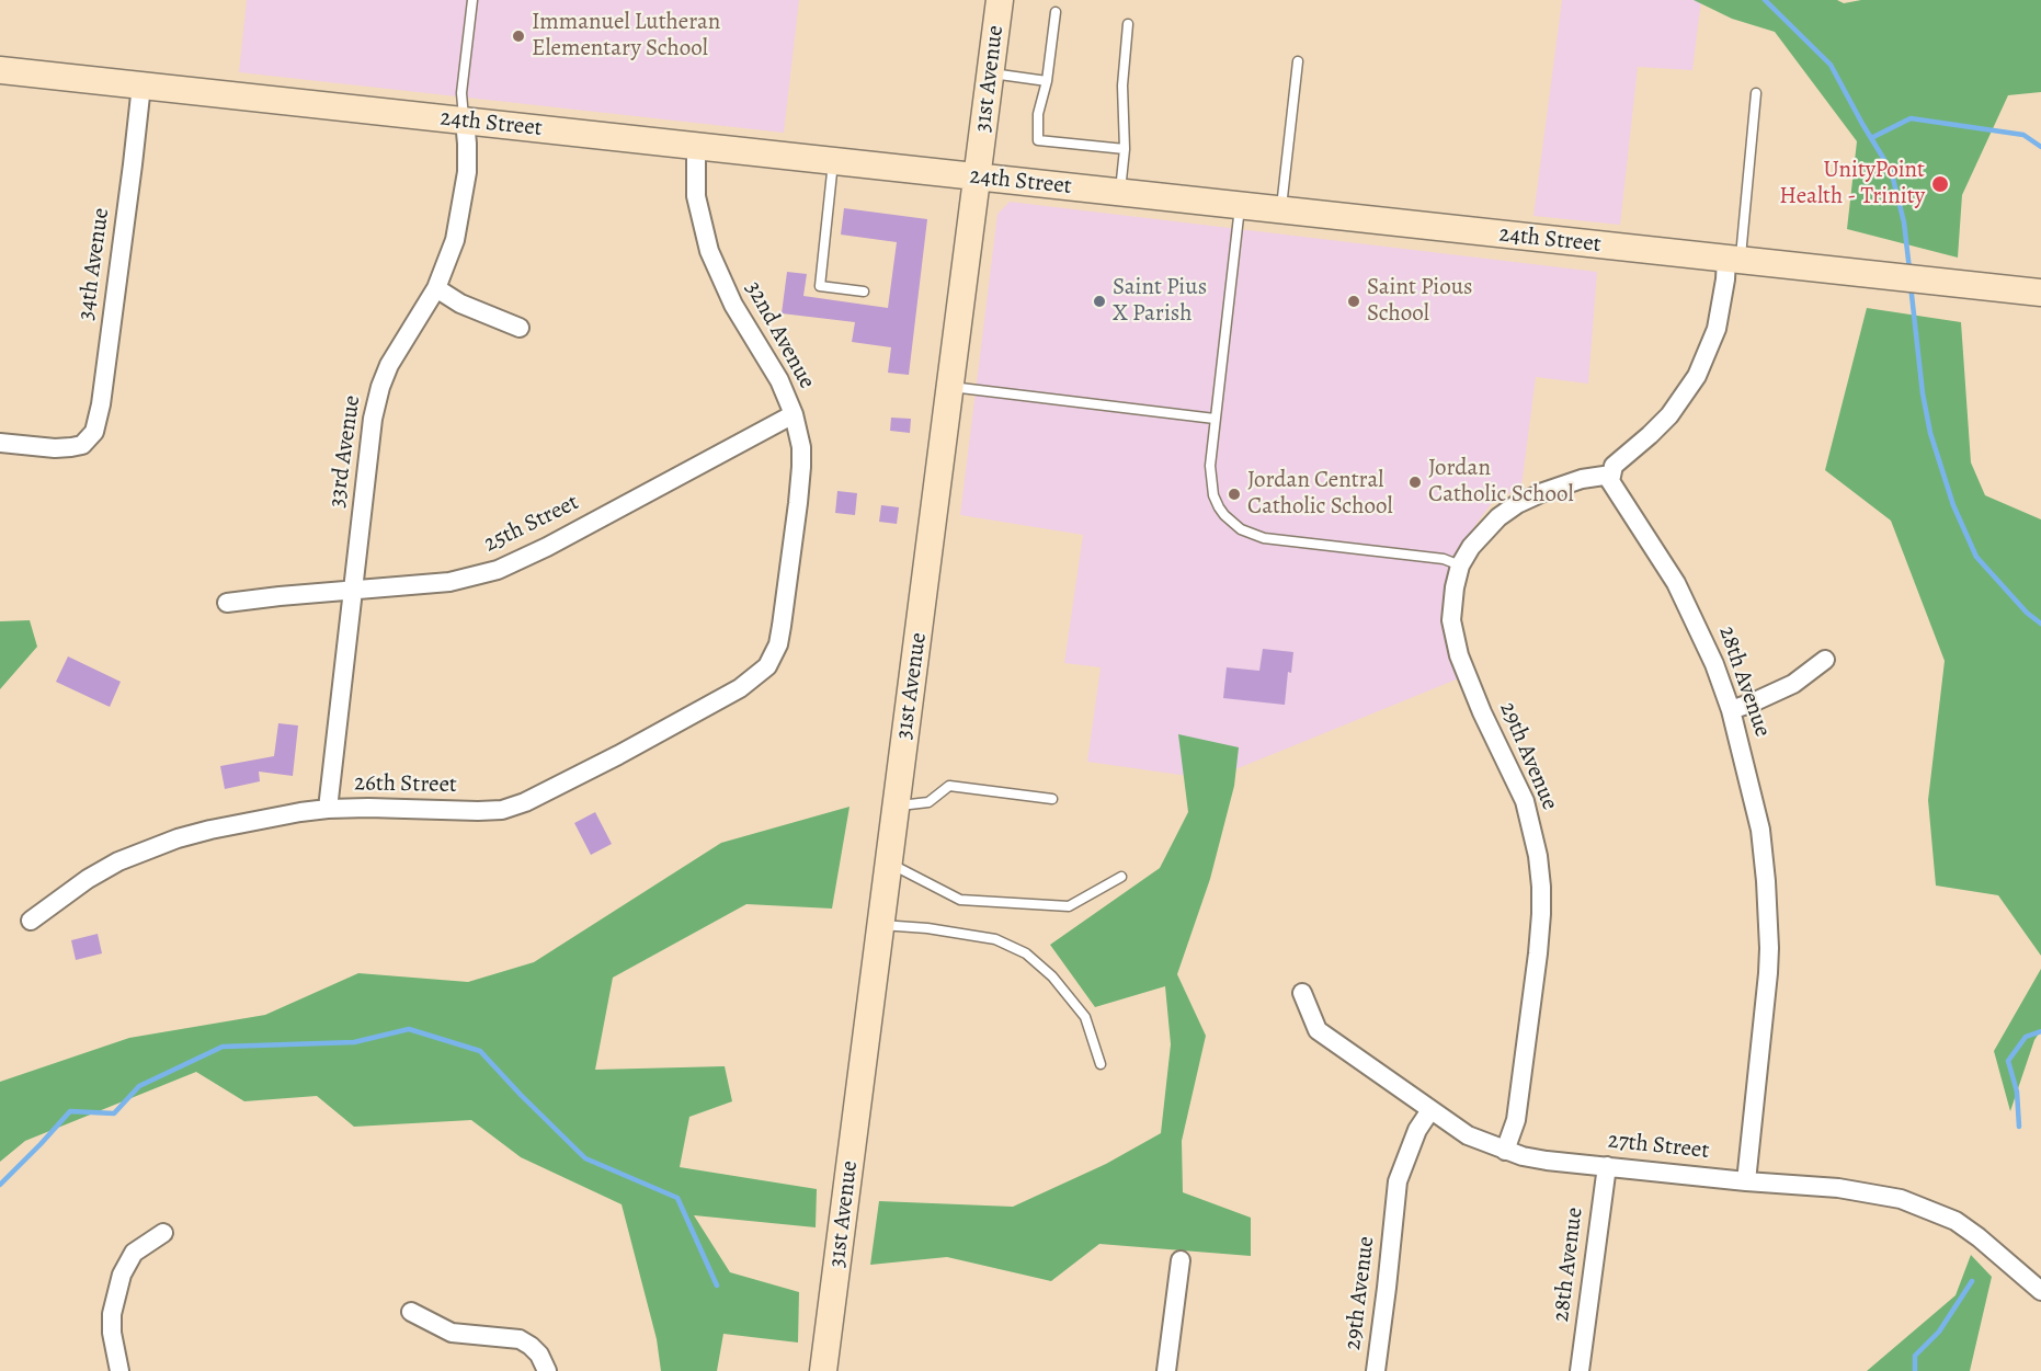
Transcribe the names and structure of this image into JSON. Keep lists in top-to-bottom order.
{
  "streets": {
    "street": [
      "31st Avenue",
      "24th Street",
      "34th Avenue",
      "32nd Avenue",
      "33rd Avenue",
      "25th Street",
      "28th Avenue",
      "29th Avenue",
      "26th Street",
      "27th Street"
    ]
  },
  "crossings": [
    ["31st Avenue", "24th Street"],
    ["24th Street", "34th Avenue"],
    ["24th Street", "32nd Avenue"],
    ["24th Street", "33rd Avenue"],
    ["32nd Avenue", "25th Street"],
    ["32nd Avenue", "26th Street"],
    ["33rd Avenue", "25th Street"],
    ["33rd Avenue", "26th Street"],
    ["28th Avenue", "29th Avenue"],
    ["28th Avenue", "27th Street"],
    ["29th Avenue", "27th Street"]
  ],
  "places": [
    "Immanuel Lutheran Elementary School",
    "UnityPoint Health - Trinity",
    "Saint Pius X Parish",
    "Saint Pious School",
    "Jordan Catholic School",
    "Jordan Central Catholic School"
  ]
}
